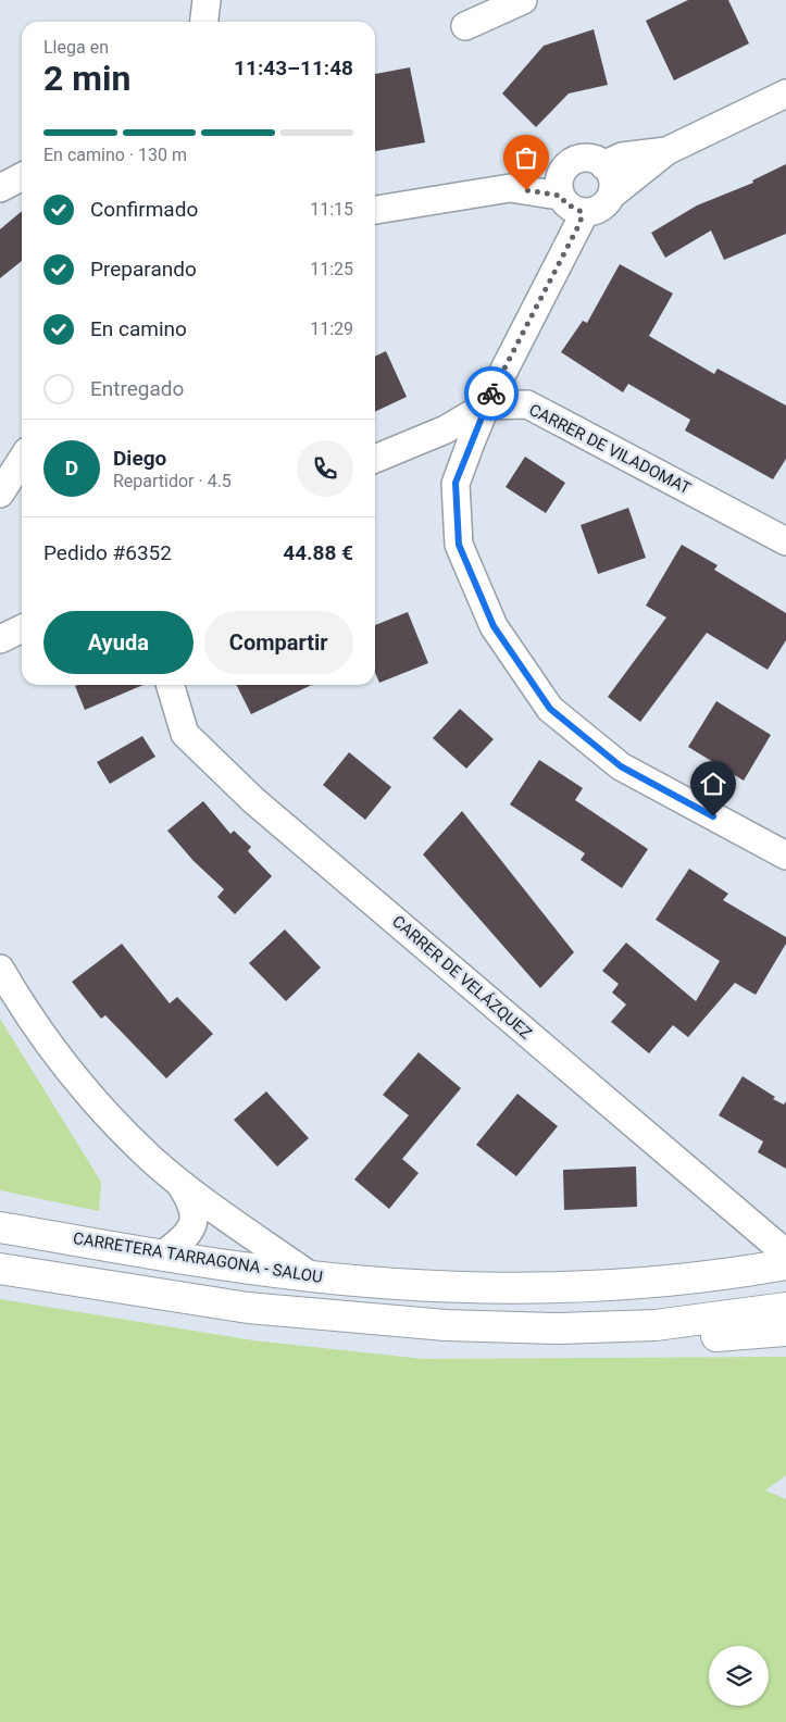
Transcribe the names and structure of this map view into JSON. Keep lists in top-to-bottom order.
{
  "streets": {
    "highway": ["CARRETERA TARRAGONA - SALOU"],
    "street": ["CARRER DE VILADOMAT", "CARRER DE VELÁZQUEZ"]
  },
  "page": {
    "heading": ["2 min", "Llega en", "11:43–11:48"],
    "panel": [
      "Diego",
      "Repartidor · 4.5",
      "Pedido #6352",
      "44.88 €"
    ],
    "bar": "En camino · 130 m",
    "list": [
      ["Confirmado", "11:15"],
      ["Preparando", "11:25"],
      ["En camino", "11:29"],
      "Entregado"
    ],
    "round": "D",
    "buttons": ["Ayuda", "Compartir"]
  }
}
